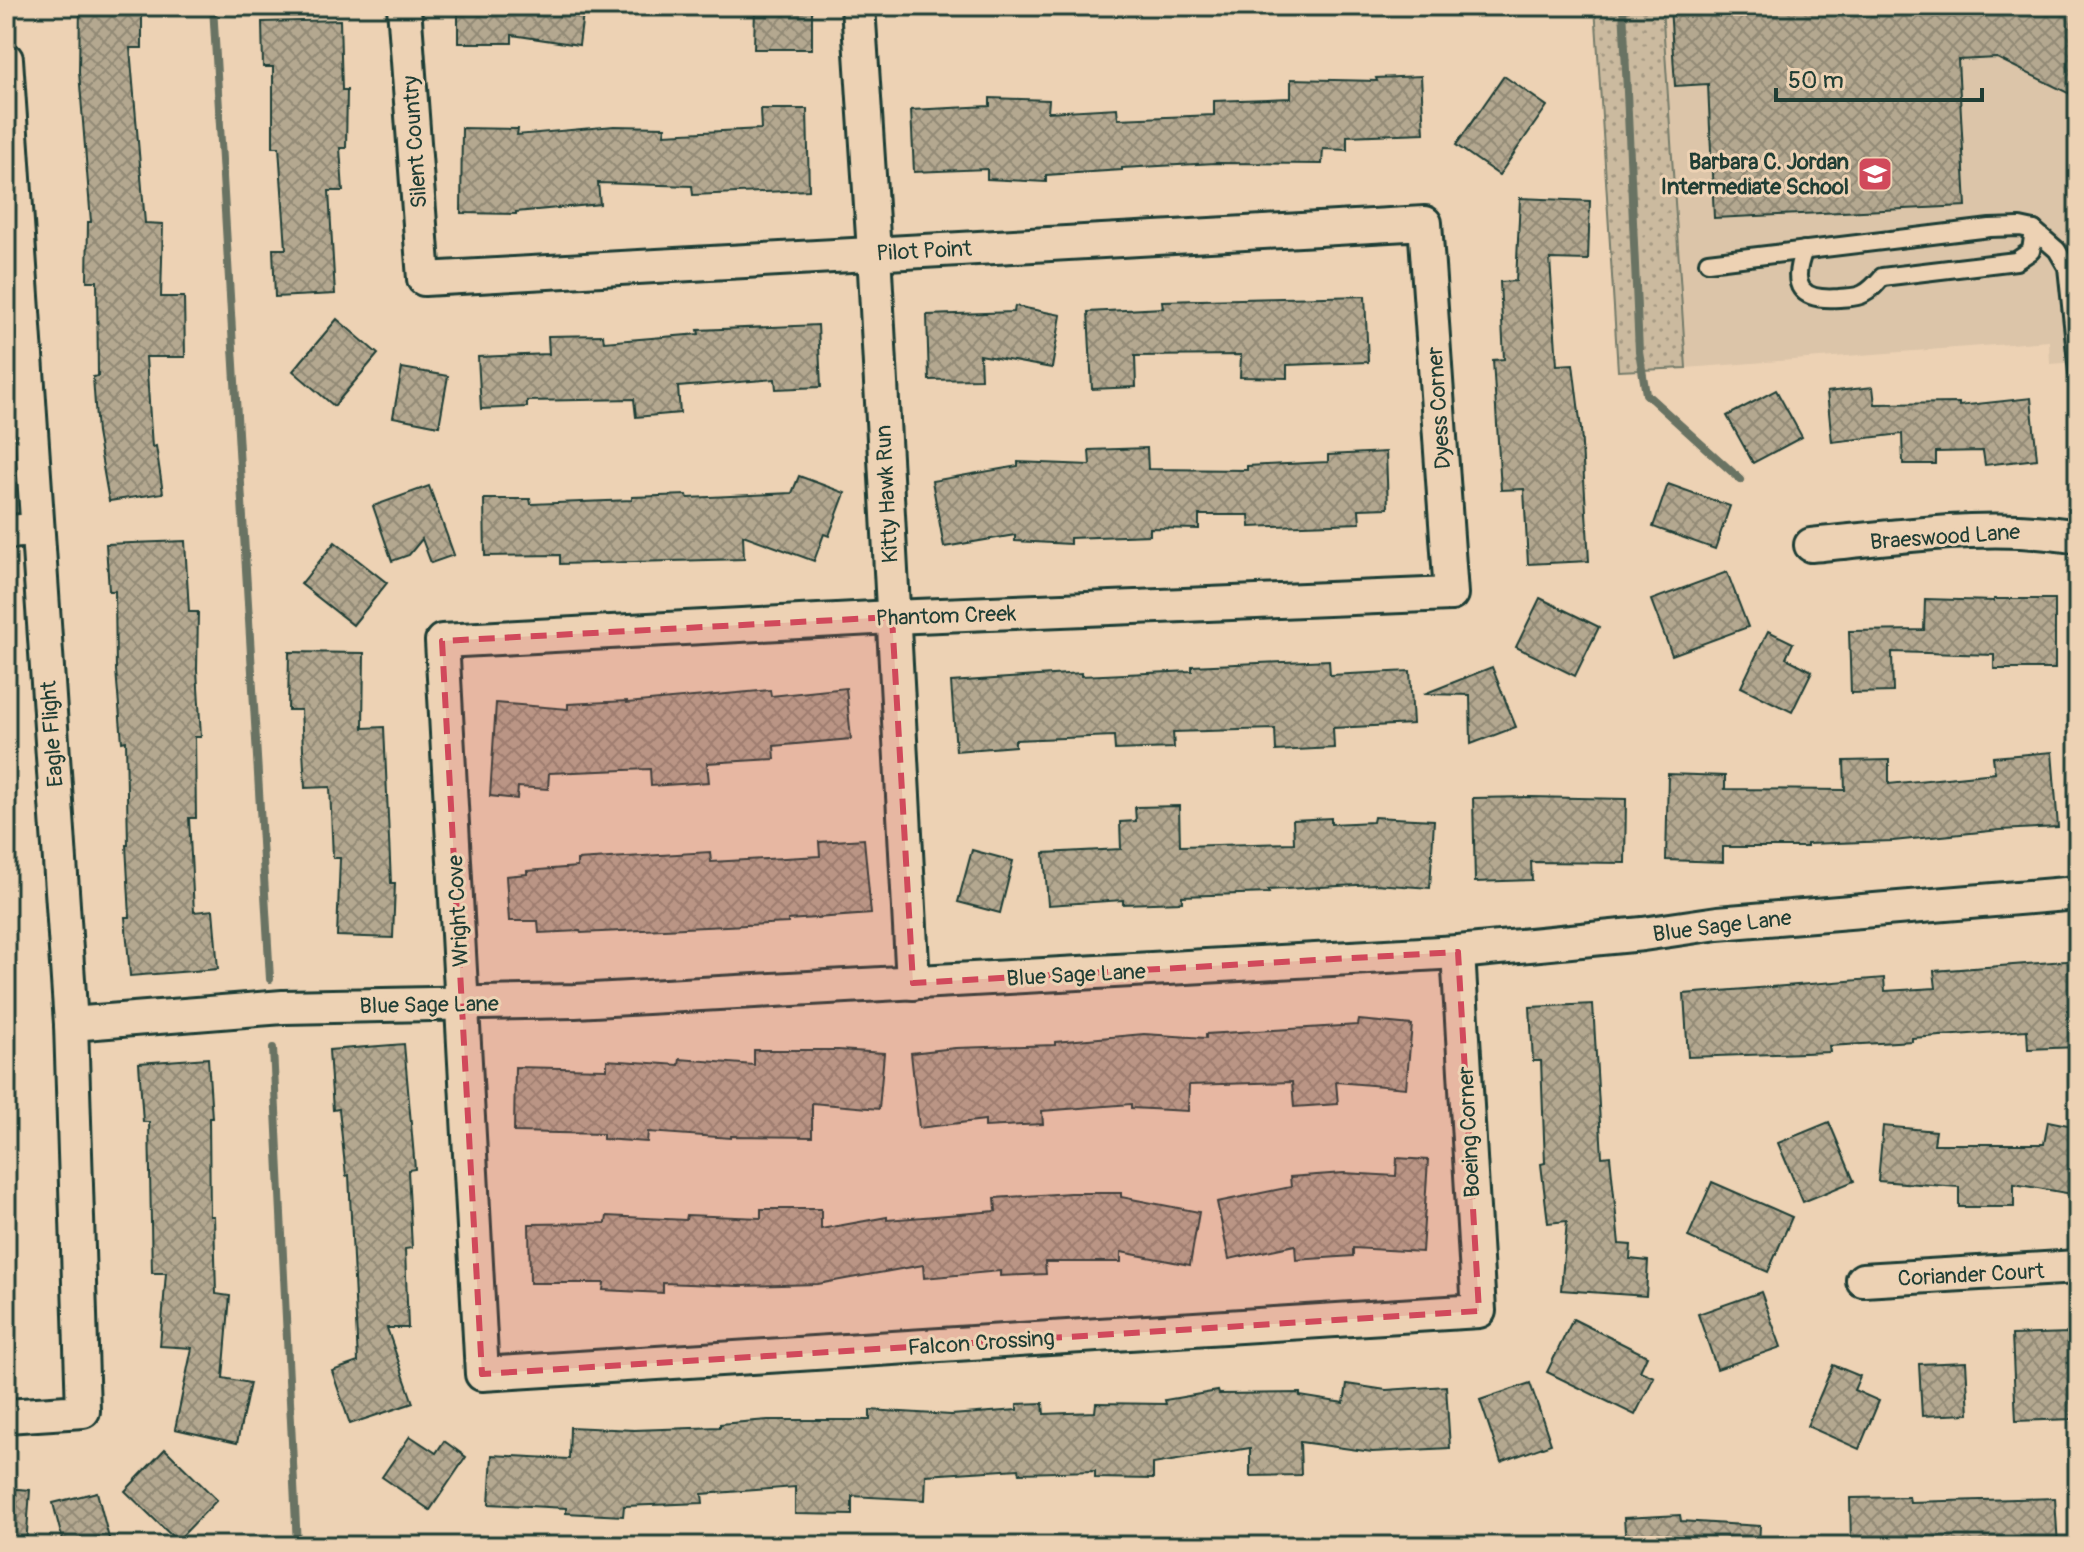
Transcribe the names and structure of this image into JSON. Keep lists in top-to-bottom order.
{
  "streets": {
    "street": [
      "Silent Country",
      "Pilot Point",
      "Dyess Corner",
      "Kitty Hawk Run",
      "Braeswood Lane",
      "Phantom Creek",
      "Eagle Flight",
      "Wright Cove",
      "Blue Sage Lane",
      "Boeing Corner",
      "Coriander Court",
      "Falcon Crossing"
    ]
  },
  "crossings": [
    ["Silent Country", "Pilot Point"],
    ["Pilot Point", "Dyess Corner"],
    ["Pilot Point", "Kitty Hawk Run"],
    ["Dyess Corner", "Phantom Creek"],
    ["Kitty Hawk Run", "Phantom Creek"],
    ["Kitty Hawk Run", "Blue Sage Lane"],
    ["Phantom Creek", "Wright Cove"],
    ["Eagle Flight", "Blue Sage Lane"],
    ["Wright Cove", "Blue Sage Lane"],
    ["Wright Cove", "Falcon Crossing"],
    ["Blue Sage Lane", "Boeing Corner"],
    ["Boeing Corner", "Falcon Crossing"]
  ],
  "places": {
    "school or university": ["Barbara C. Jordan Intermediate School"]
  },
  "scale_bar": "50 m"
}
